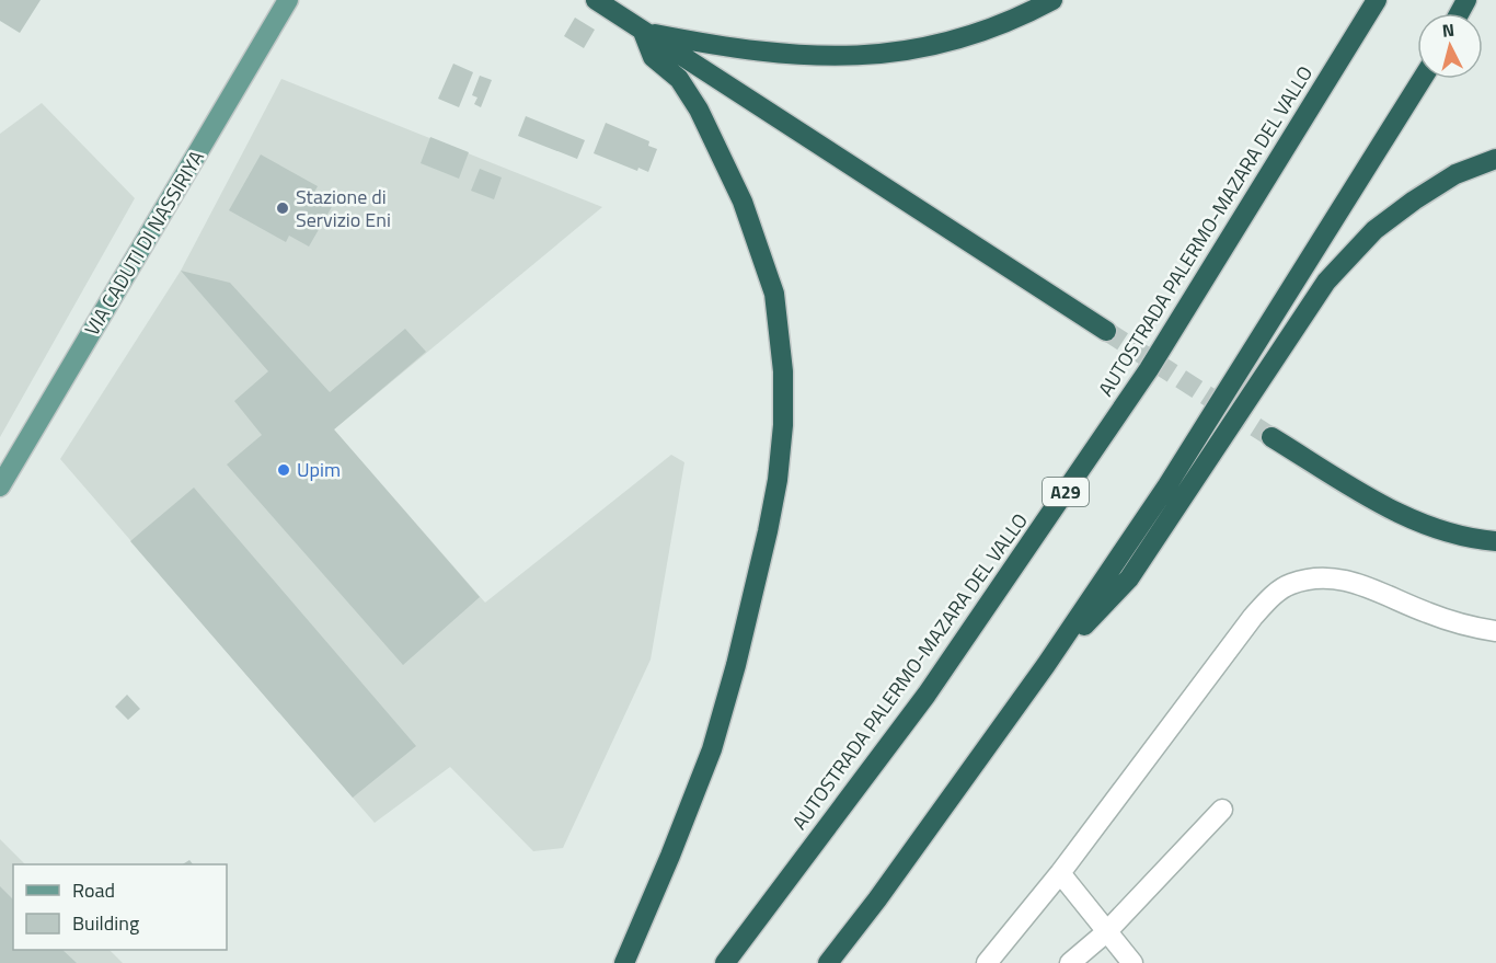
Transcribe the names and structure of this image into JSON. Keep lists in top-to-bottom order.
{
  "streets": {
    "highway": ["AUTOSTRADA PALERMO-MAZARA DEL VALLO", "A29"],
    "main road": ["VIA CADUTI DI NASSIRIYA"]
  },
  "places": ["Stazione di Servizio Eni", "Upim"],
  "legend": ["Road", "Building"],
  "north": "top"
}
